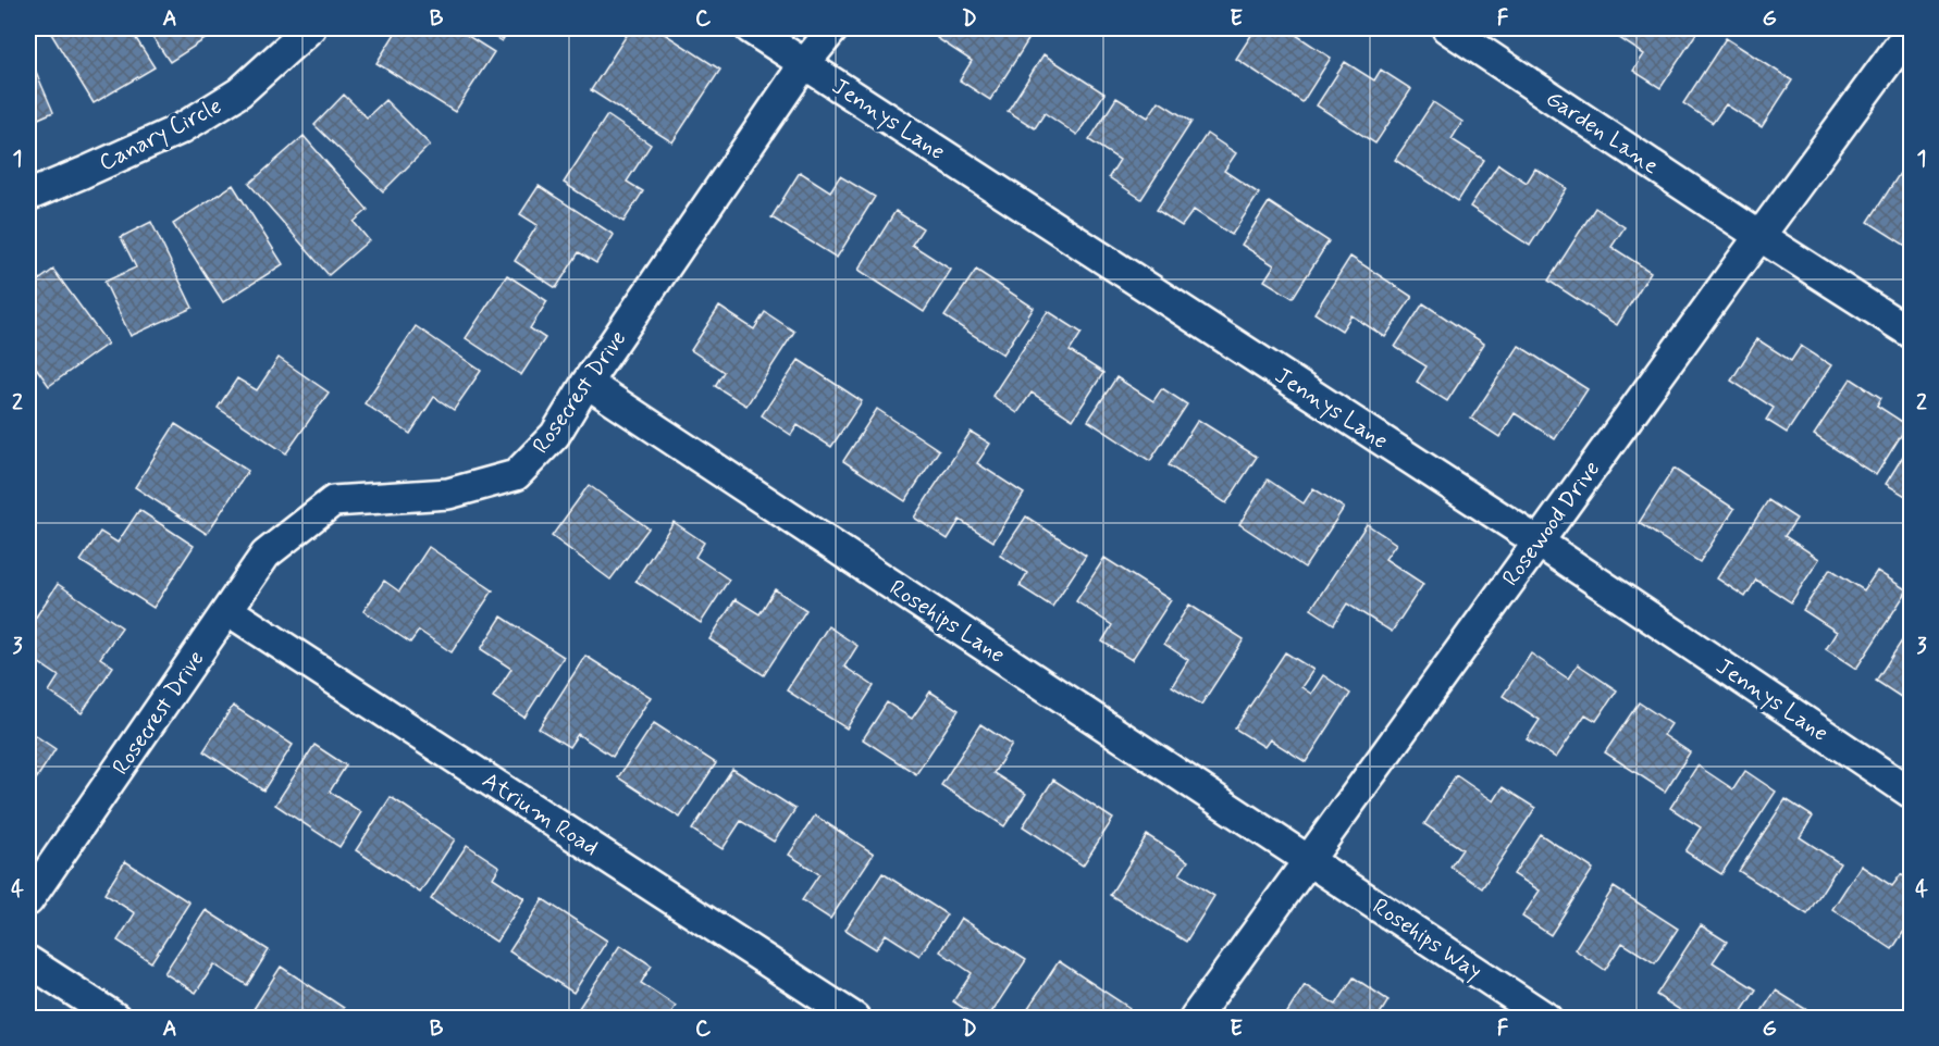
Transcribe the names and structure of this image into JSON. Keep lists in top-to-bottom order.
{
  "streets": {
    "street": [
      "Jennys Lane",
      "Garden Lane",
      "Canary Circle",
      "Rosecrest Drive",
      "Rosewood Drive",
      "Rosehips Lane",
      "Atrium Road",
      "Rosehips Way"
    ]
  },
  "crossings": [
    ["Jennys Lane", "Rosecrest Drive"],
    ["Jennys Lane", "Rosewood Drive"],
    ["Garden Lane", "Rosewood Drive"],
    ["Rosecrest Drive", "Rosehips Lane"],
    ["Rosecrest Drive", "Atrium Road"],
    ["Rosewood Drive", "Rosehips Lane"],
    ["Rosewood Drive", "Rosehips Way"],
    ["Rosehips Lane", "Rosehips Way"]
  ],
  "grid": {
    "columns": [
      "A",
      "B",
      "C",
      "D",
      "E",
      "F",
      "G"
    ],
    "rows": [
      "1",
      "2",
      "3",
      "4"
    ]
  }
}
